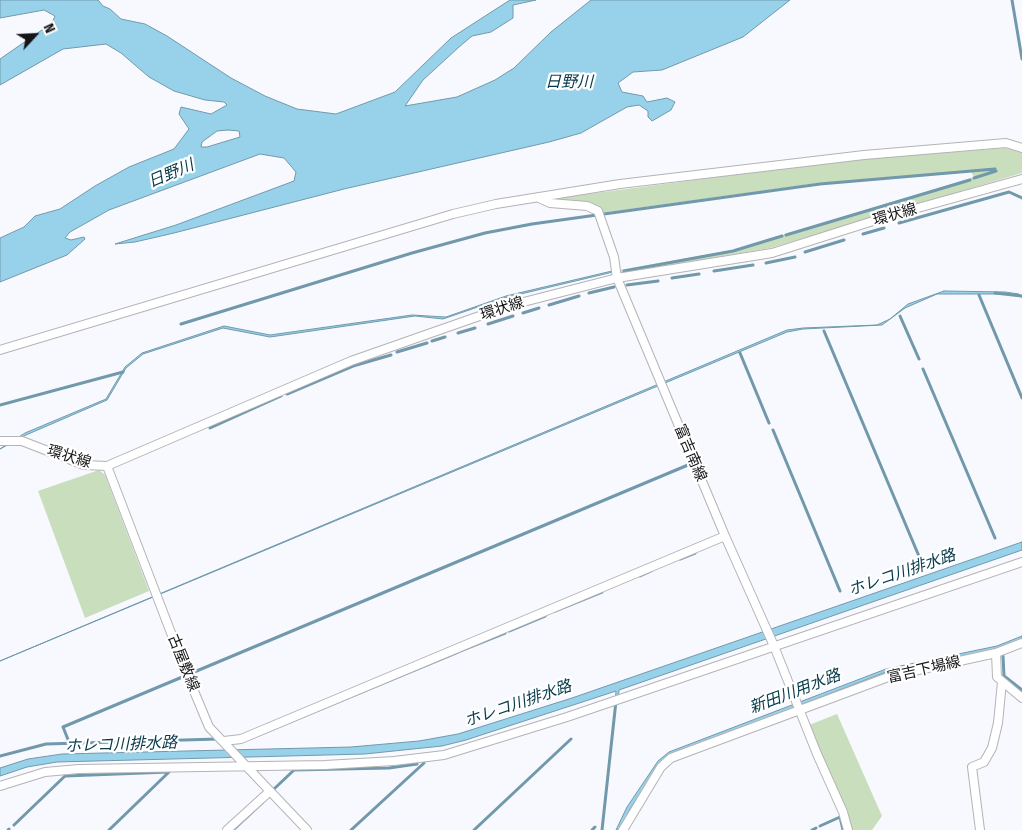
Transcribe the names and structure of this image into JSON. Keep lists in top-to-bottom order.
{
  "streets": {
    "street": [
      "環状線",
      "富吉南線",
      "古屋敷線",
      "富吉下場線"
    ]
  },
  "crossings": [
    ["環状線", "富吉南線"],
    ["環状線", "古屋敷線"]
  ],
  "water": ["日野川", "ホレコ川排水路", "新田川用水路"],
  "north": "top right"
}
